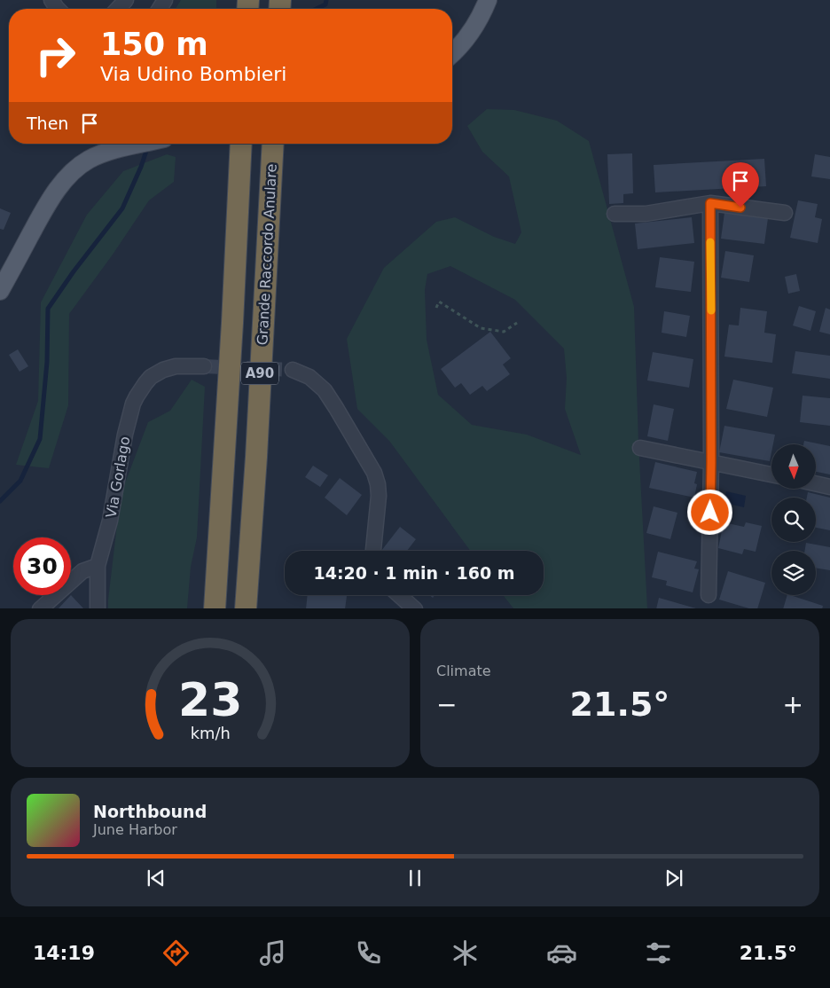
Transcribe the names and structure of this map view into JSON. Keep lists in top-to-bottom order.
{
  "streets": {
    "highway": ["Grande Raccordo Anulare", "A90"],
    "street": ["Via Gorlago"]
  },
  "north": "bottom",
  "page": {
    "turn": ["150 m", "Via Udino Bombieri"],
    "then": "Then",
    "limit": "30",
    "trip": "14:20 · 1 min · 160 m",
    "tile": "Climate",
    "heat": ["−", "21.5°", "+"],
    "song": ["Northbound", "June Harbor"],
    "tabs": ["14:19", "21.5°"],
    "gauge": ["23", "km/h"]
  }
}
